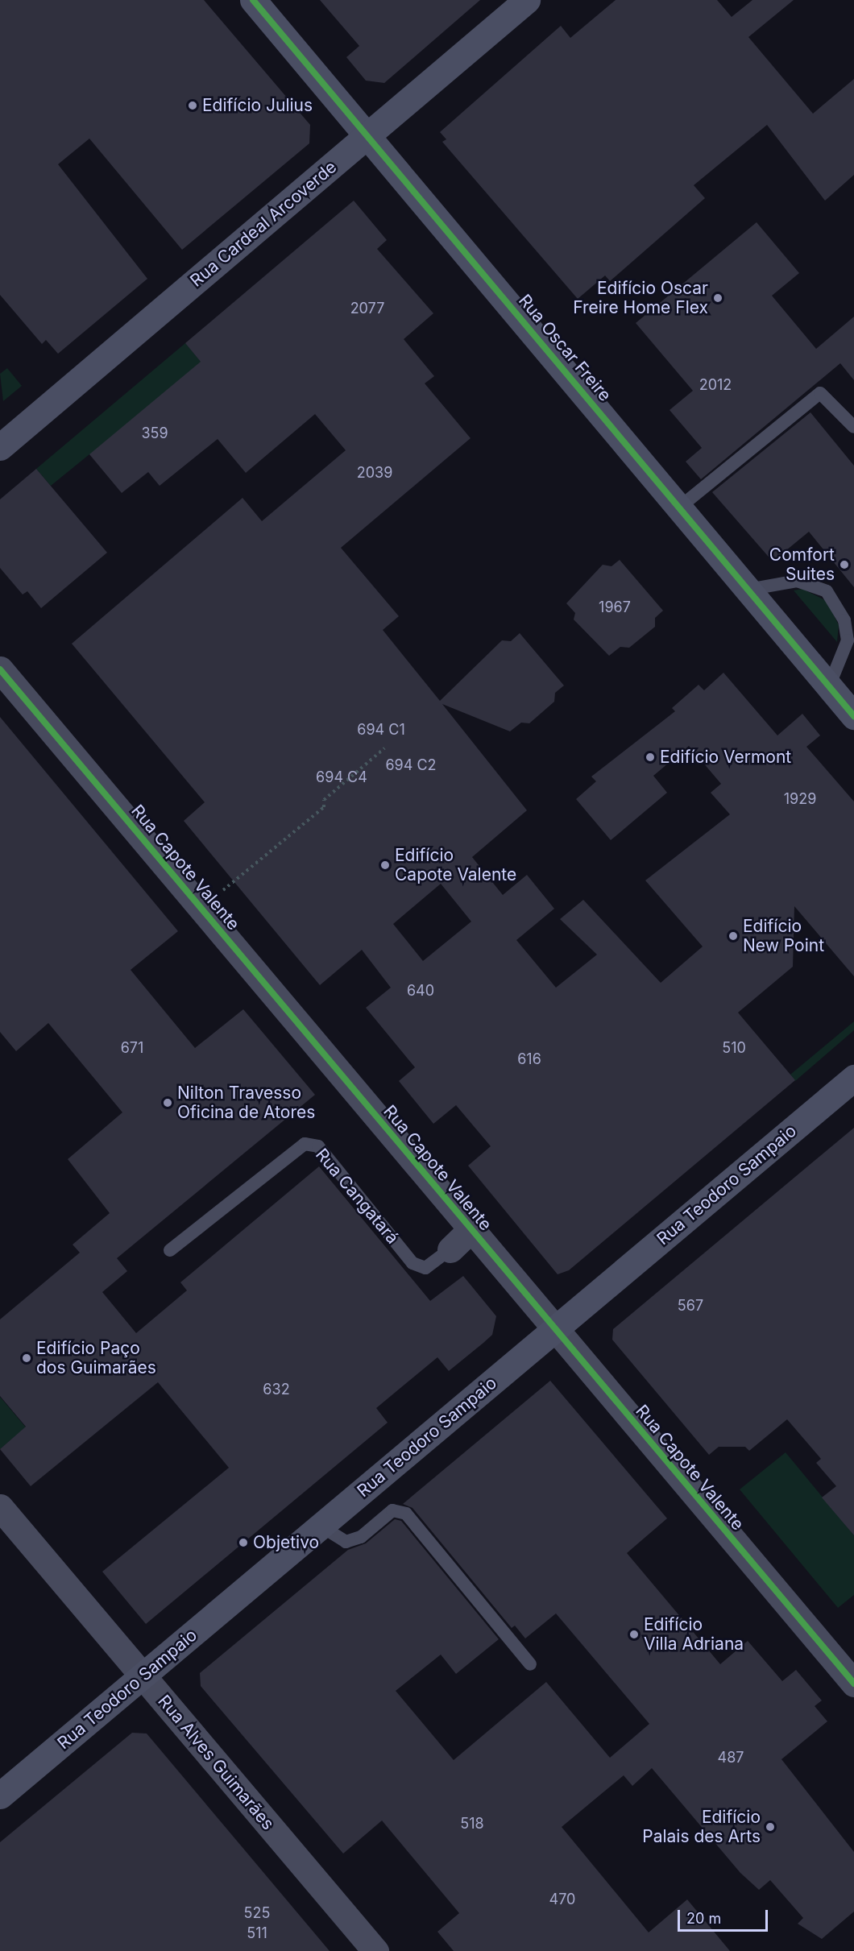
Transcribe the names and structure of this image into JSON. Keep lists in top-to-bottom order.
{
  "streets": {
    "main road": ["Rua Cardeal Arcoverde", "Rua Oscar Freire", "Rua Teodoro Sampaio"],
    "street": ["Rua Capote Valente", "Rua Cangatará", "Rua Alves Guimarães"]
  },
  "crossings": [
    ["Rua Cardeal Arcoverde", "Rua Oscar Freire"],
    ["Rua Capote Valente", "Rua Teodoro Sampaio"],
    ["Rua Capote Valente", "Rua Cangatará"],
    ["Rua Teodoro Sampaio", "Rua Alves Guimarães"]
  ],
  "places": [
    "Edifício Julius",
    "Edifício Oscar Freire Home Flex",
    "Comfort Suites",
    "Edifício Vermont",
    "Edifício Capote Valente",
    "Edifício New Point",
    "Nilton Travesso Oficina de Atores",
    "Edifício Paço dos Guimarães",
    "Objetivo",
    "Edifício Villa Adriana",
    "Edifício Palais des Arts"
  ],
  "house_numbers": [
    "2077",
    "2012",
    "359",
    "2039",
    "1967",
    "694 C1",
    "694 C2",
    "694 C4",
    "1929",
    "640",
    "671",
    "510",
    "616",
    "567",
    "632",
    "487",
    "518",
    "470",
    "525",
    "511"
  ],
  "scale_bar": "20 m"
}
